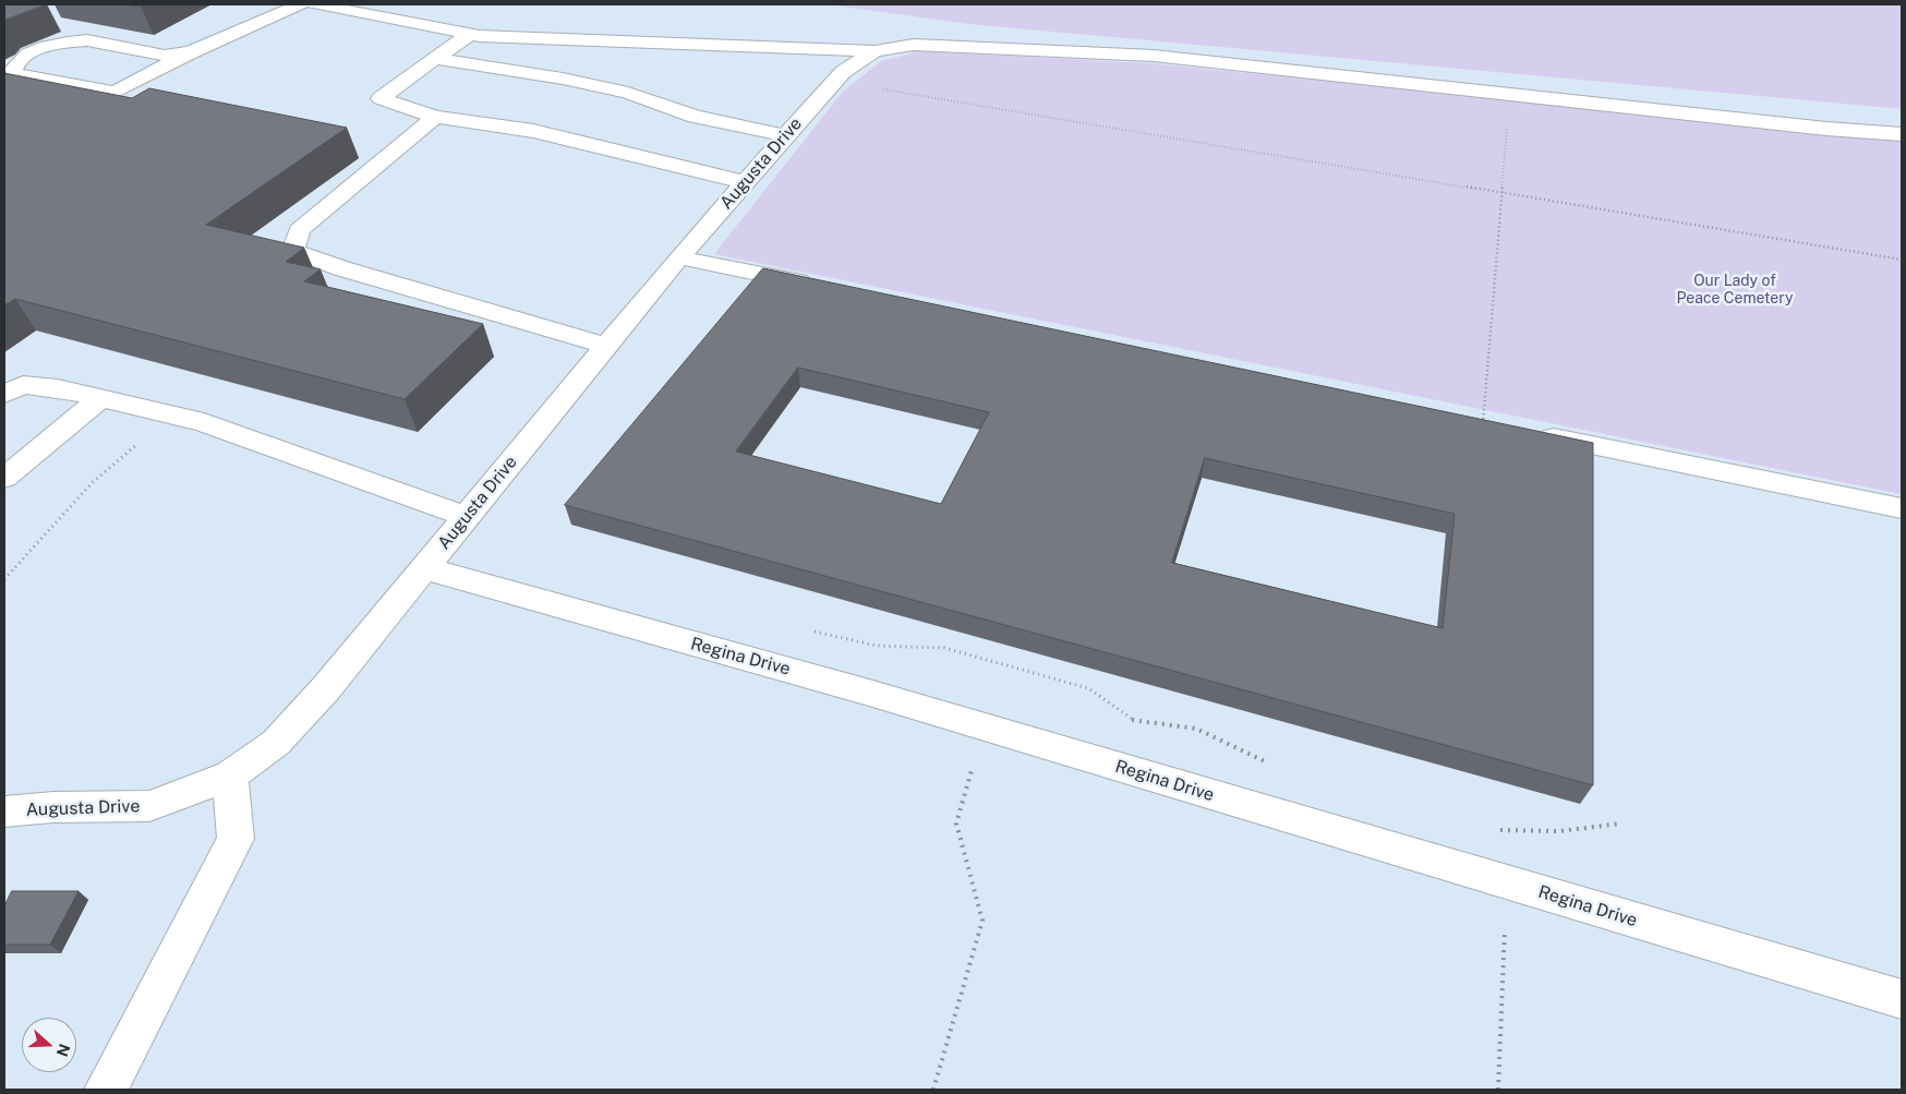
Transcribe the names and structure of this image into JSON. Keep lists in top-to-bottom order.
{
  "streets": {
    "lane": ["Augusta Drive", "Regina Drive"]
  },
  "crossings": [
    ["Augusta Drive", "Regina Drive"]
  ],
  "parks": ["Our Lady of Peace Cemetery"],
  "north": "right"
}
